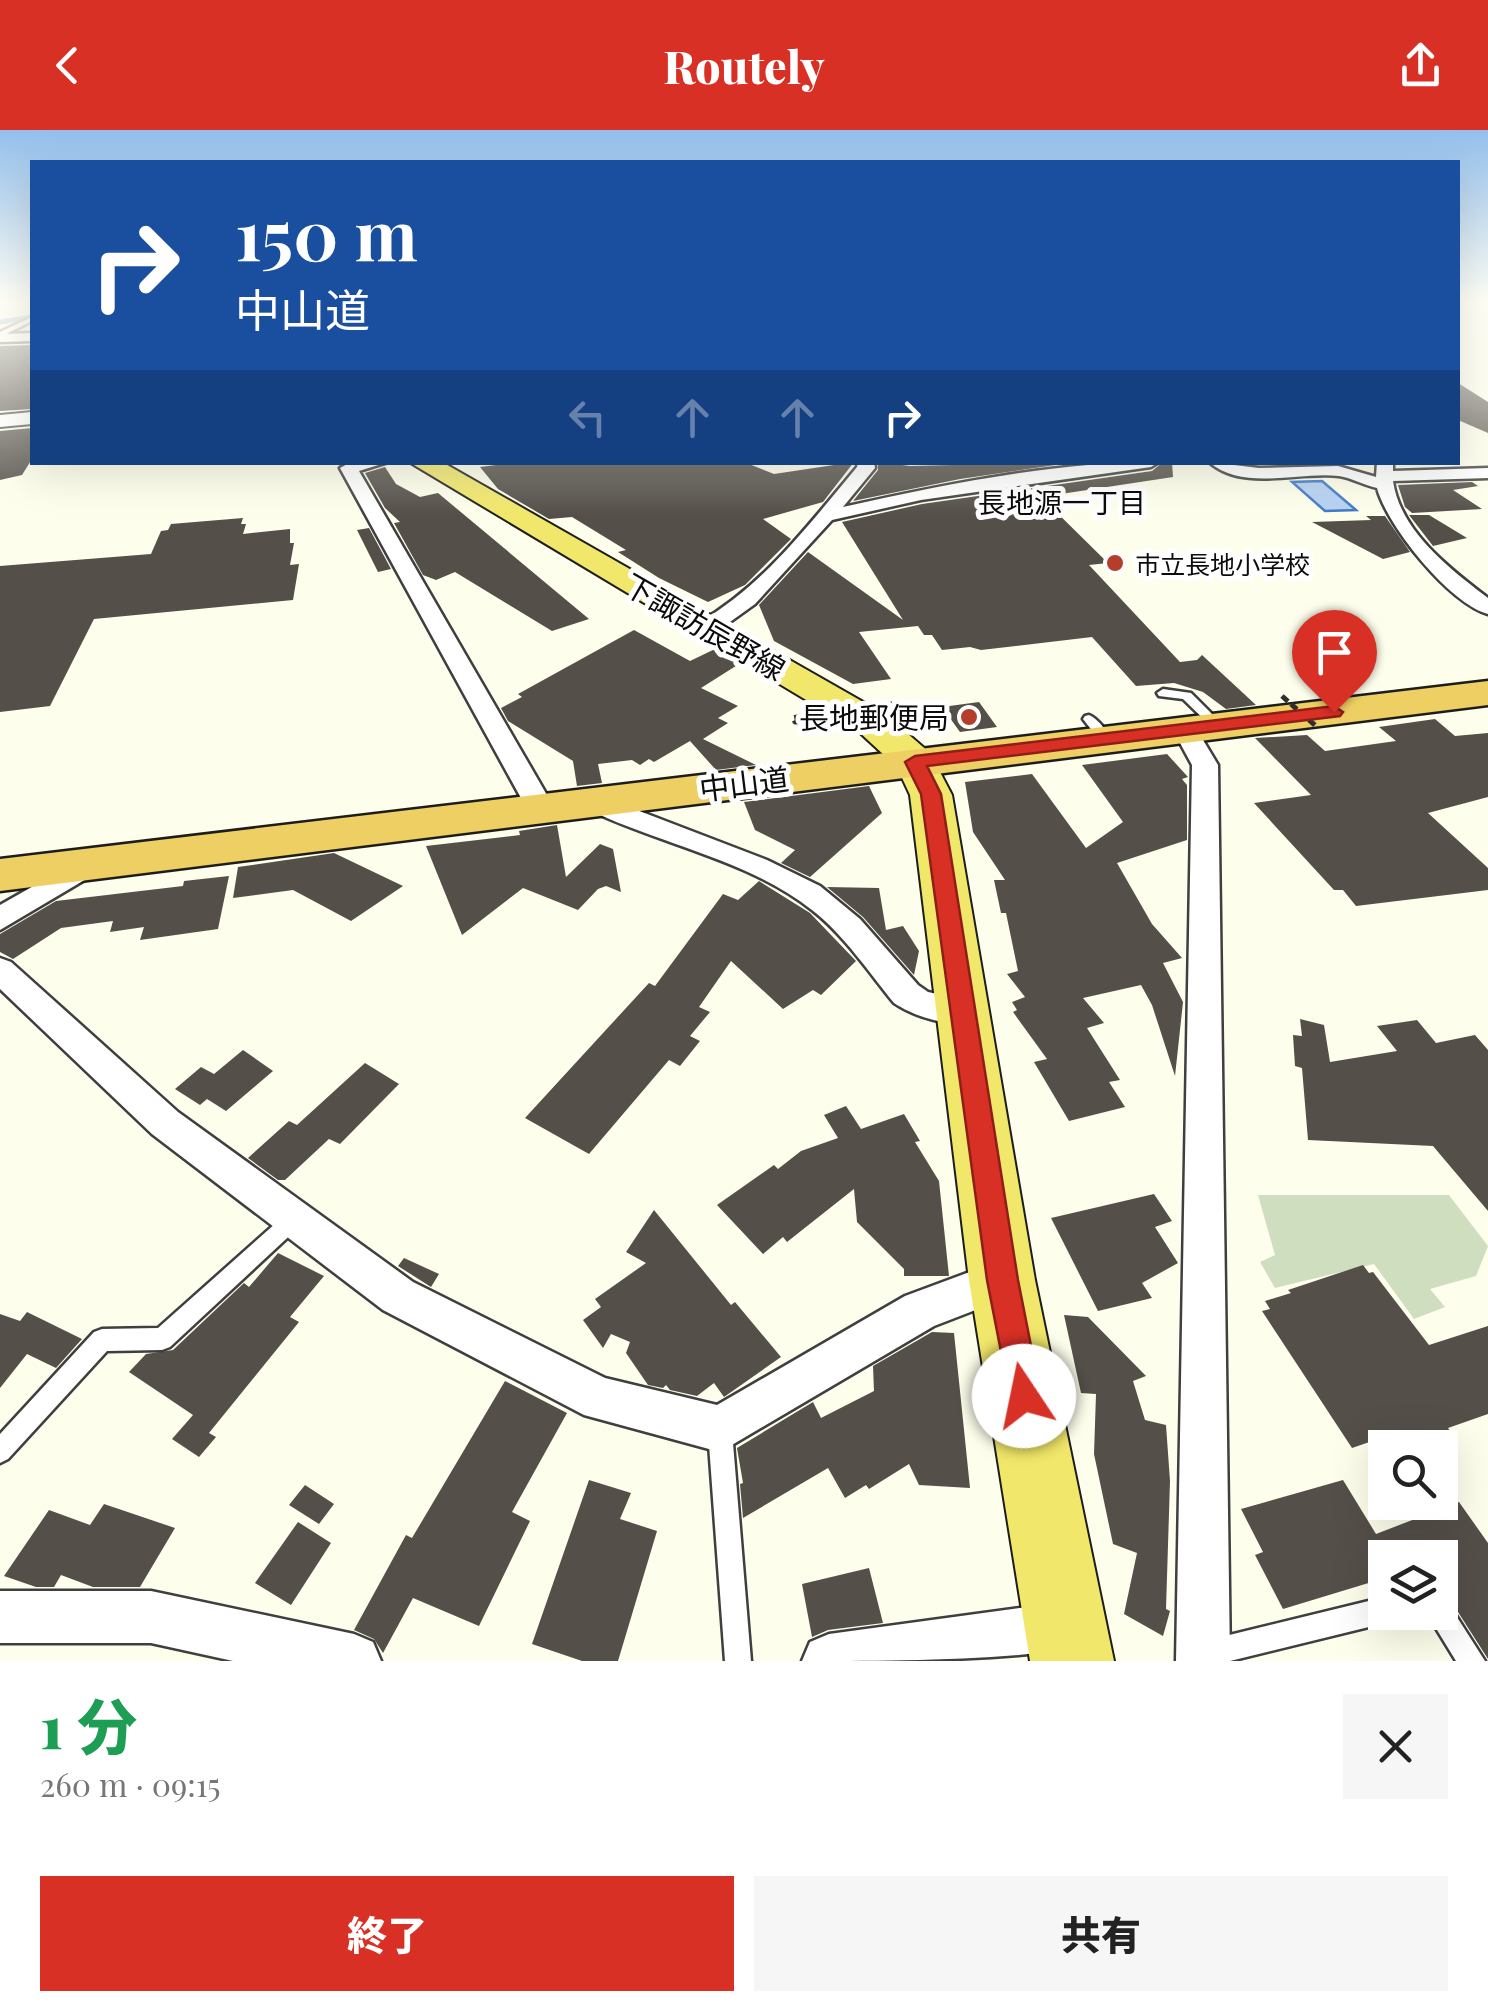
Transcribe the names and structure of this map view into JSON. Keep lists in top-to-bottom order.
{
  "streets": {
    "highway": ["中山道"],
    "main road": ["下諏訪辰野線"]
  },
  "crossings": [
    ["下諏訪辰野線", "中山道"]
  ],
  "districts": ["長地源一丁目"],
  "places": ["市立長地小学校", "長地郵便局"],
  "page": {
    "header": "Routely",
    "turn": ["150 m", "中山道"],
    "heading": ["1 分", "260 m · 09:15"],
    "buttons": ["終了", "共有"]
  }
}
